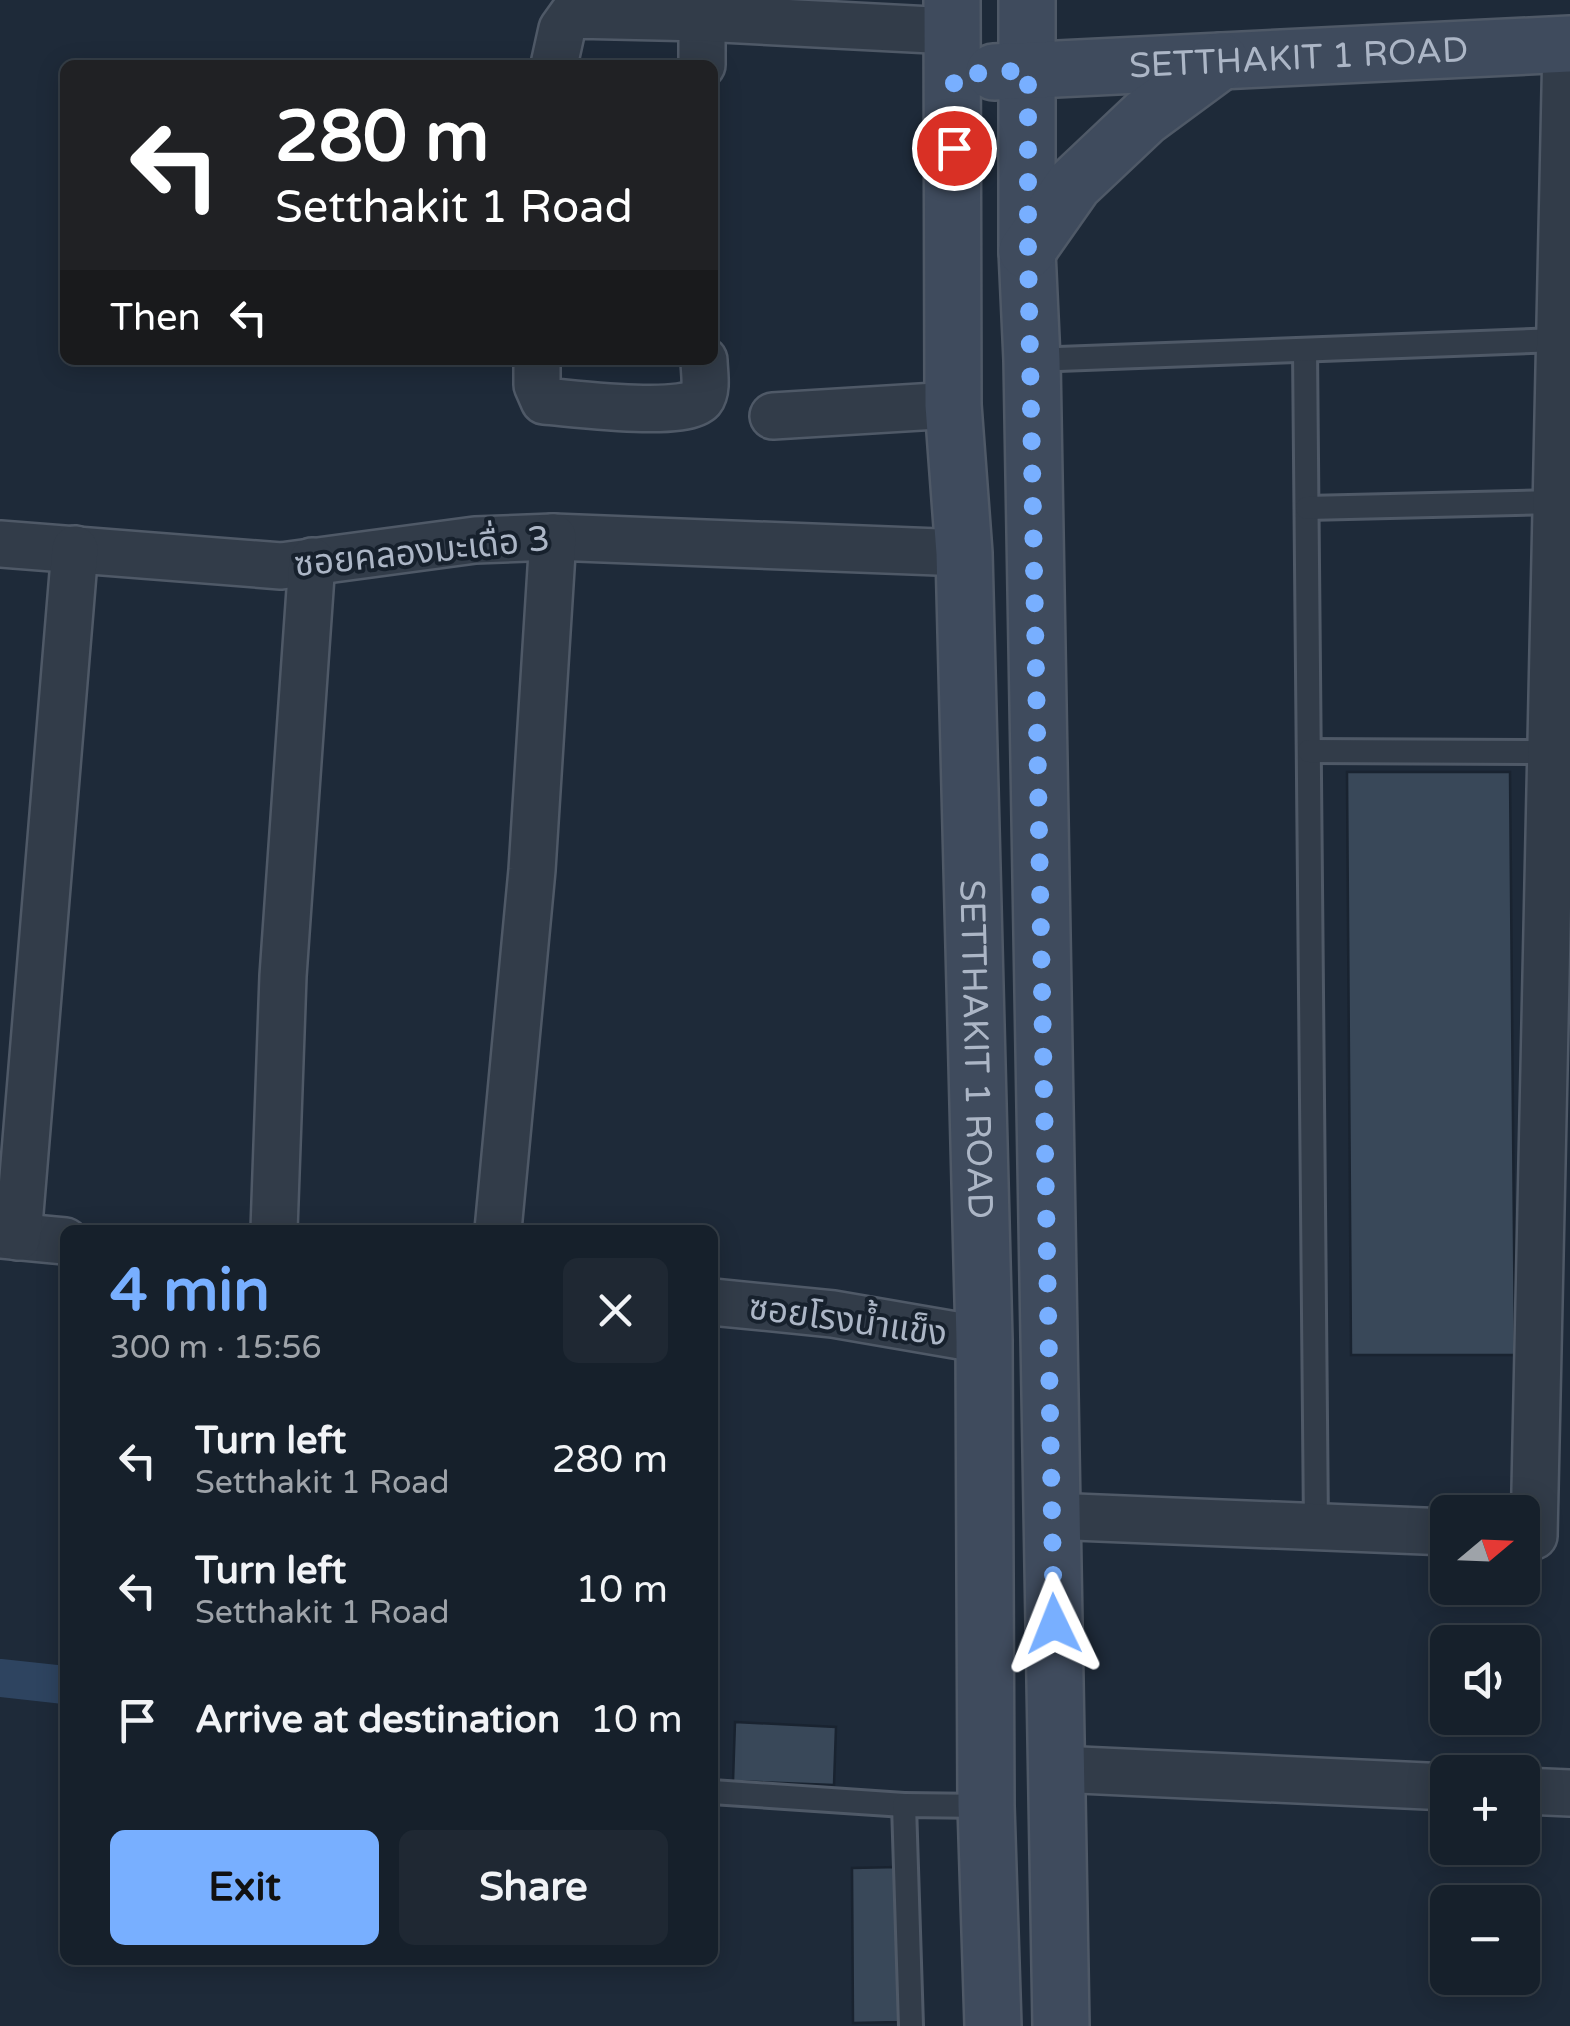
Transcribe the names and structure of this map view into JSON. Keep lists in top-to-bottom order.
{
  "streets": {
    "main road": ["SETTHAKIT 1 ROAD"],
    "street": ["ซอยคลองมะเดื่อ 3", "ซอยโรงน้ำแข็ง"]
  },
  "crossings": [
    ["SETTHAKIT 1 ROAD", "ซอยคลองมะเดื่อ 3"],
    ["SETTHAKIT 1 ROAD", "ซอยโรงน้ำแข็ง"]
  ],
  "north": "right",
  "page": {
    "turn": ["280 m", "Setthakit 1 Road"],
    "then": "Then",
    "heading": ["4 min", "300 m · 15:56"],
    "list": [
      {
        "name": "Turn left",
        "note": "Setthakit 1 Road",
        "value": "280 m"
      },
      {
        "name": "Turn left",
        "note": "Setthakit 1 Road",
        "value": "10 m"
      },
      {
        "name": "Arrive at destination",
        "value": "10 m"
      }
    ],
    "map_buttons": ["+", "−"],
    "buttons": ["Exit", "Share"]
  }
}
